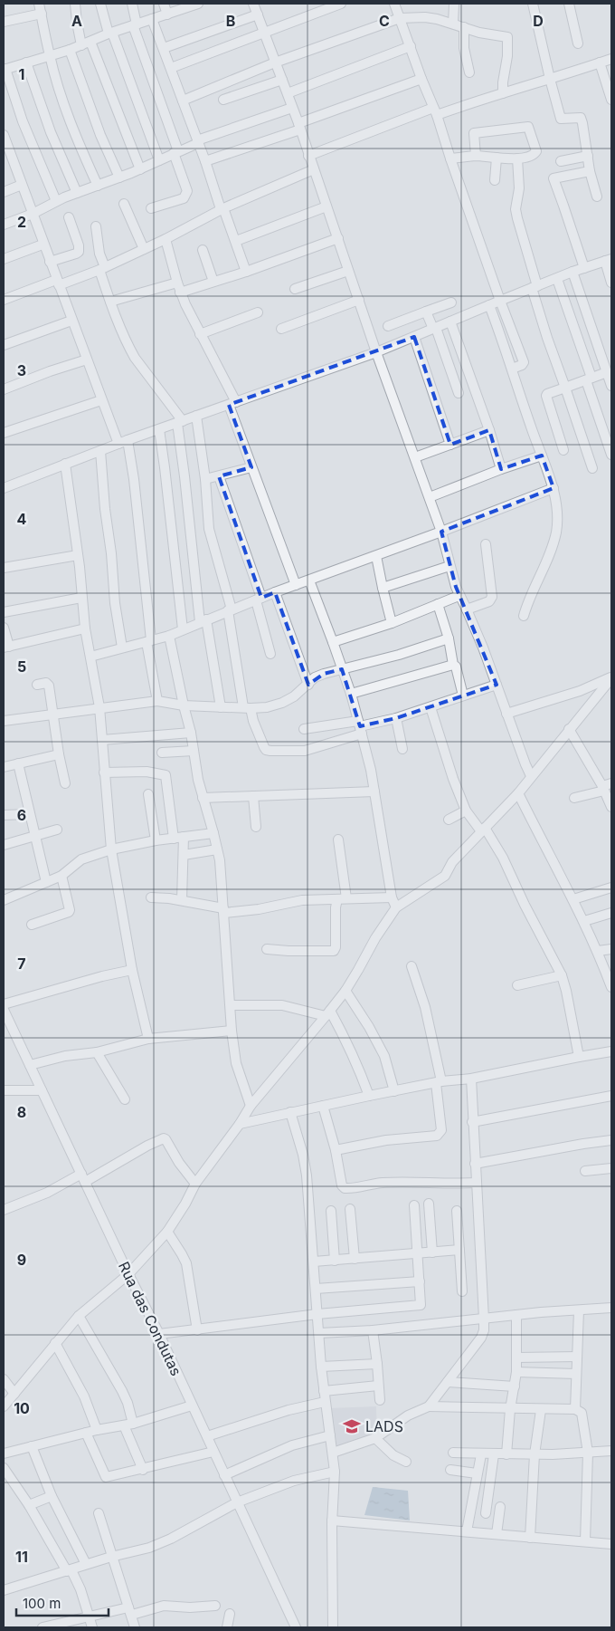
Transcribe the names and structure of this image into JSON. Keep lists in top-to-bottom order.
{
  "streets": {
    "street": ["Rua das Condutas"]
  },
  "places": {
    "school or university": ["LADS"]
  },
  "scale_bar": "100 m",
  "grid": {
    "columns": [
      "A",
      "B",
      "C",
      "D"
    ],
    "rows": [
      "1",
      "2",
      "3",
      "4",
      "5",
      "6",
      "7",
      "8",
      "9",
      "10",
      "11"
    ]
  }
}
